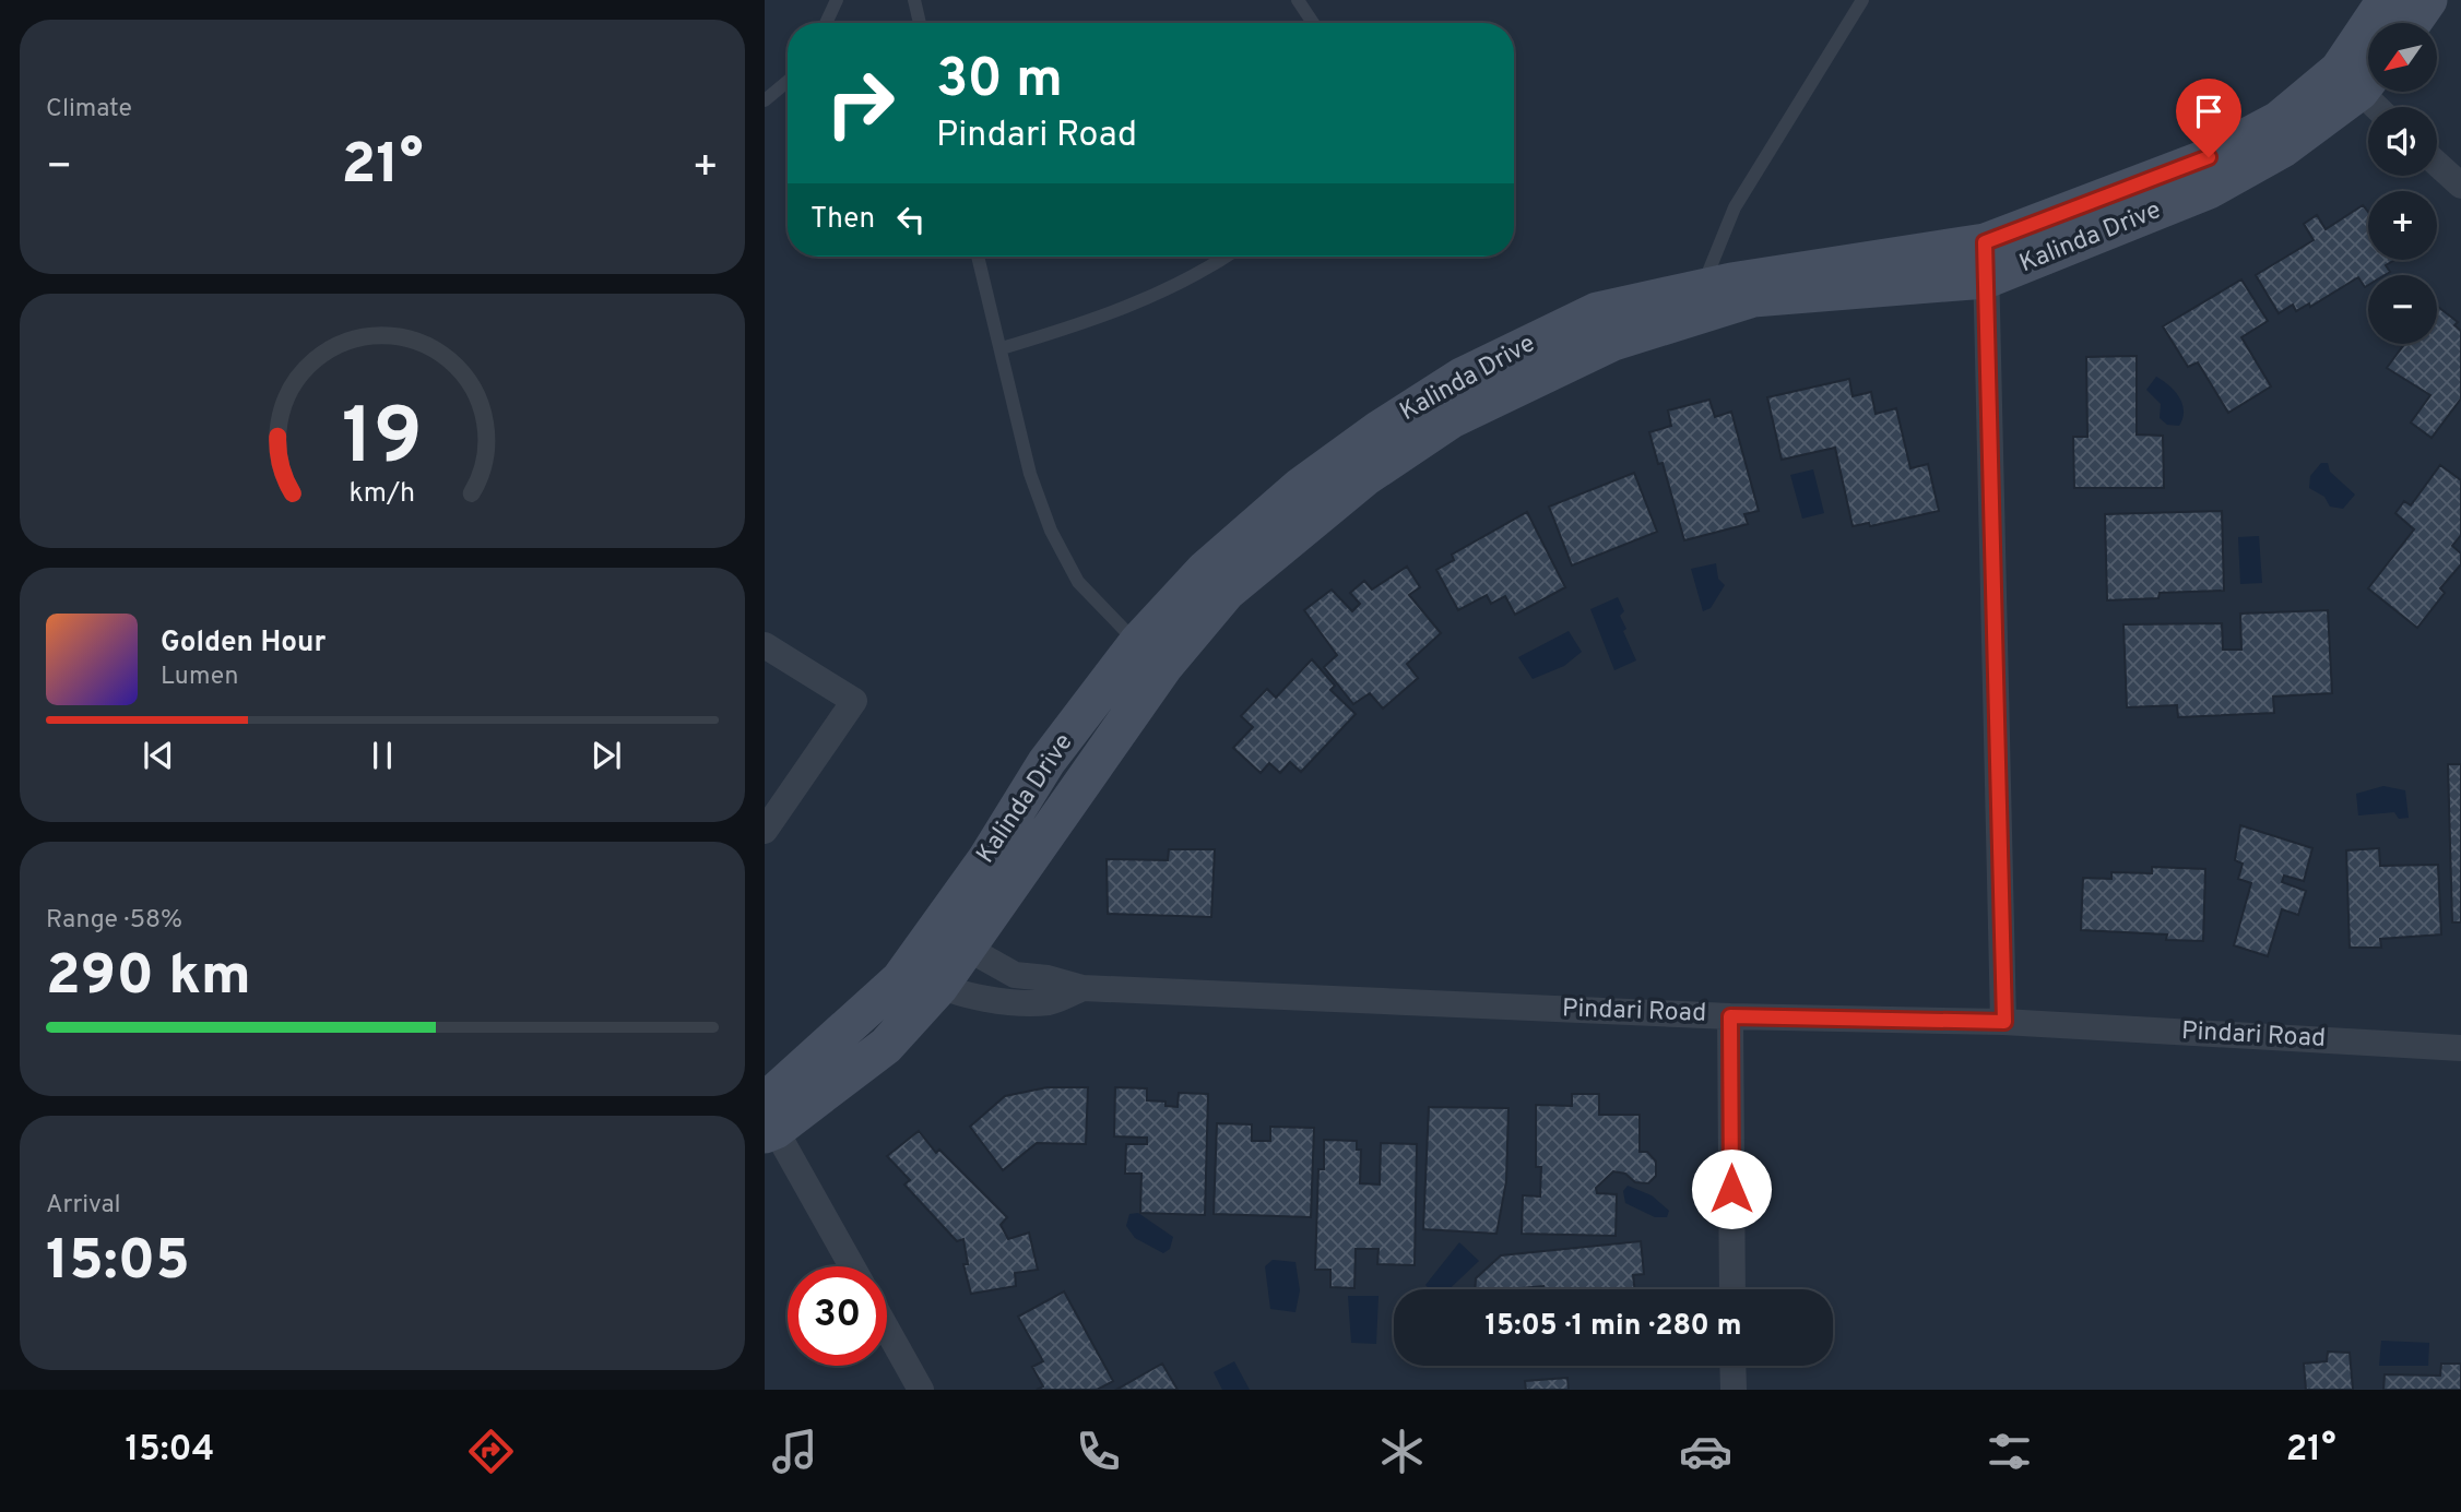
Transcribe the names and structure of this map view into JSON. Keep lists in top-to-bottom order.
{
  "streets": {
    "street": ["Kalinda Drive", "Pindari Road"]
  },
  "crossings": [
    ["Kalinda Drive", "Pindari Road"]
  ],
  "north": "bottom left",
  "page": {
    "tile": [
      "Climate",
      ["Range · 58%", "290 km"],
      ["Arrival", "15:05"]
    ],
    "map_buttons": ["+", "−"],
    "turn": ["30 m", "Pindari Road"],
    "heat": ["−", "21°", "+"],
    "then": "Then",
    "song": ["Golden Hour", "Lumen"],
    "limit": "30",
    "trip": "15:05 · 1 min · 280 m",
    "tabs": ["15:04", "21°"],
    "gauge": ["19", "km/h"]
  }
}
